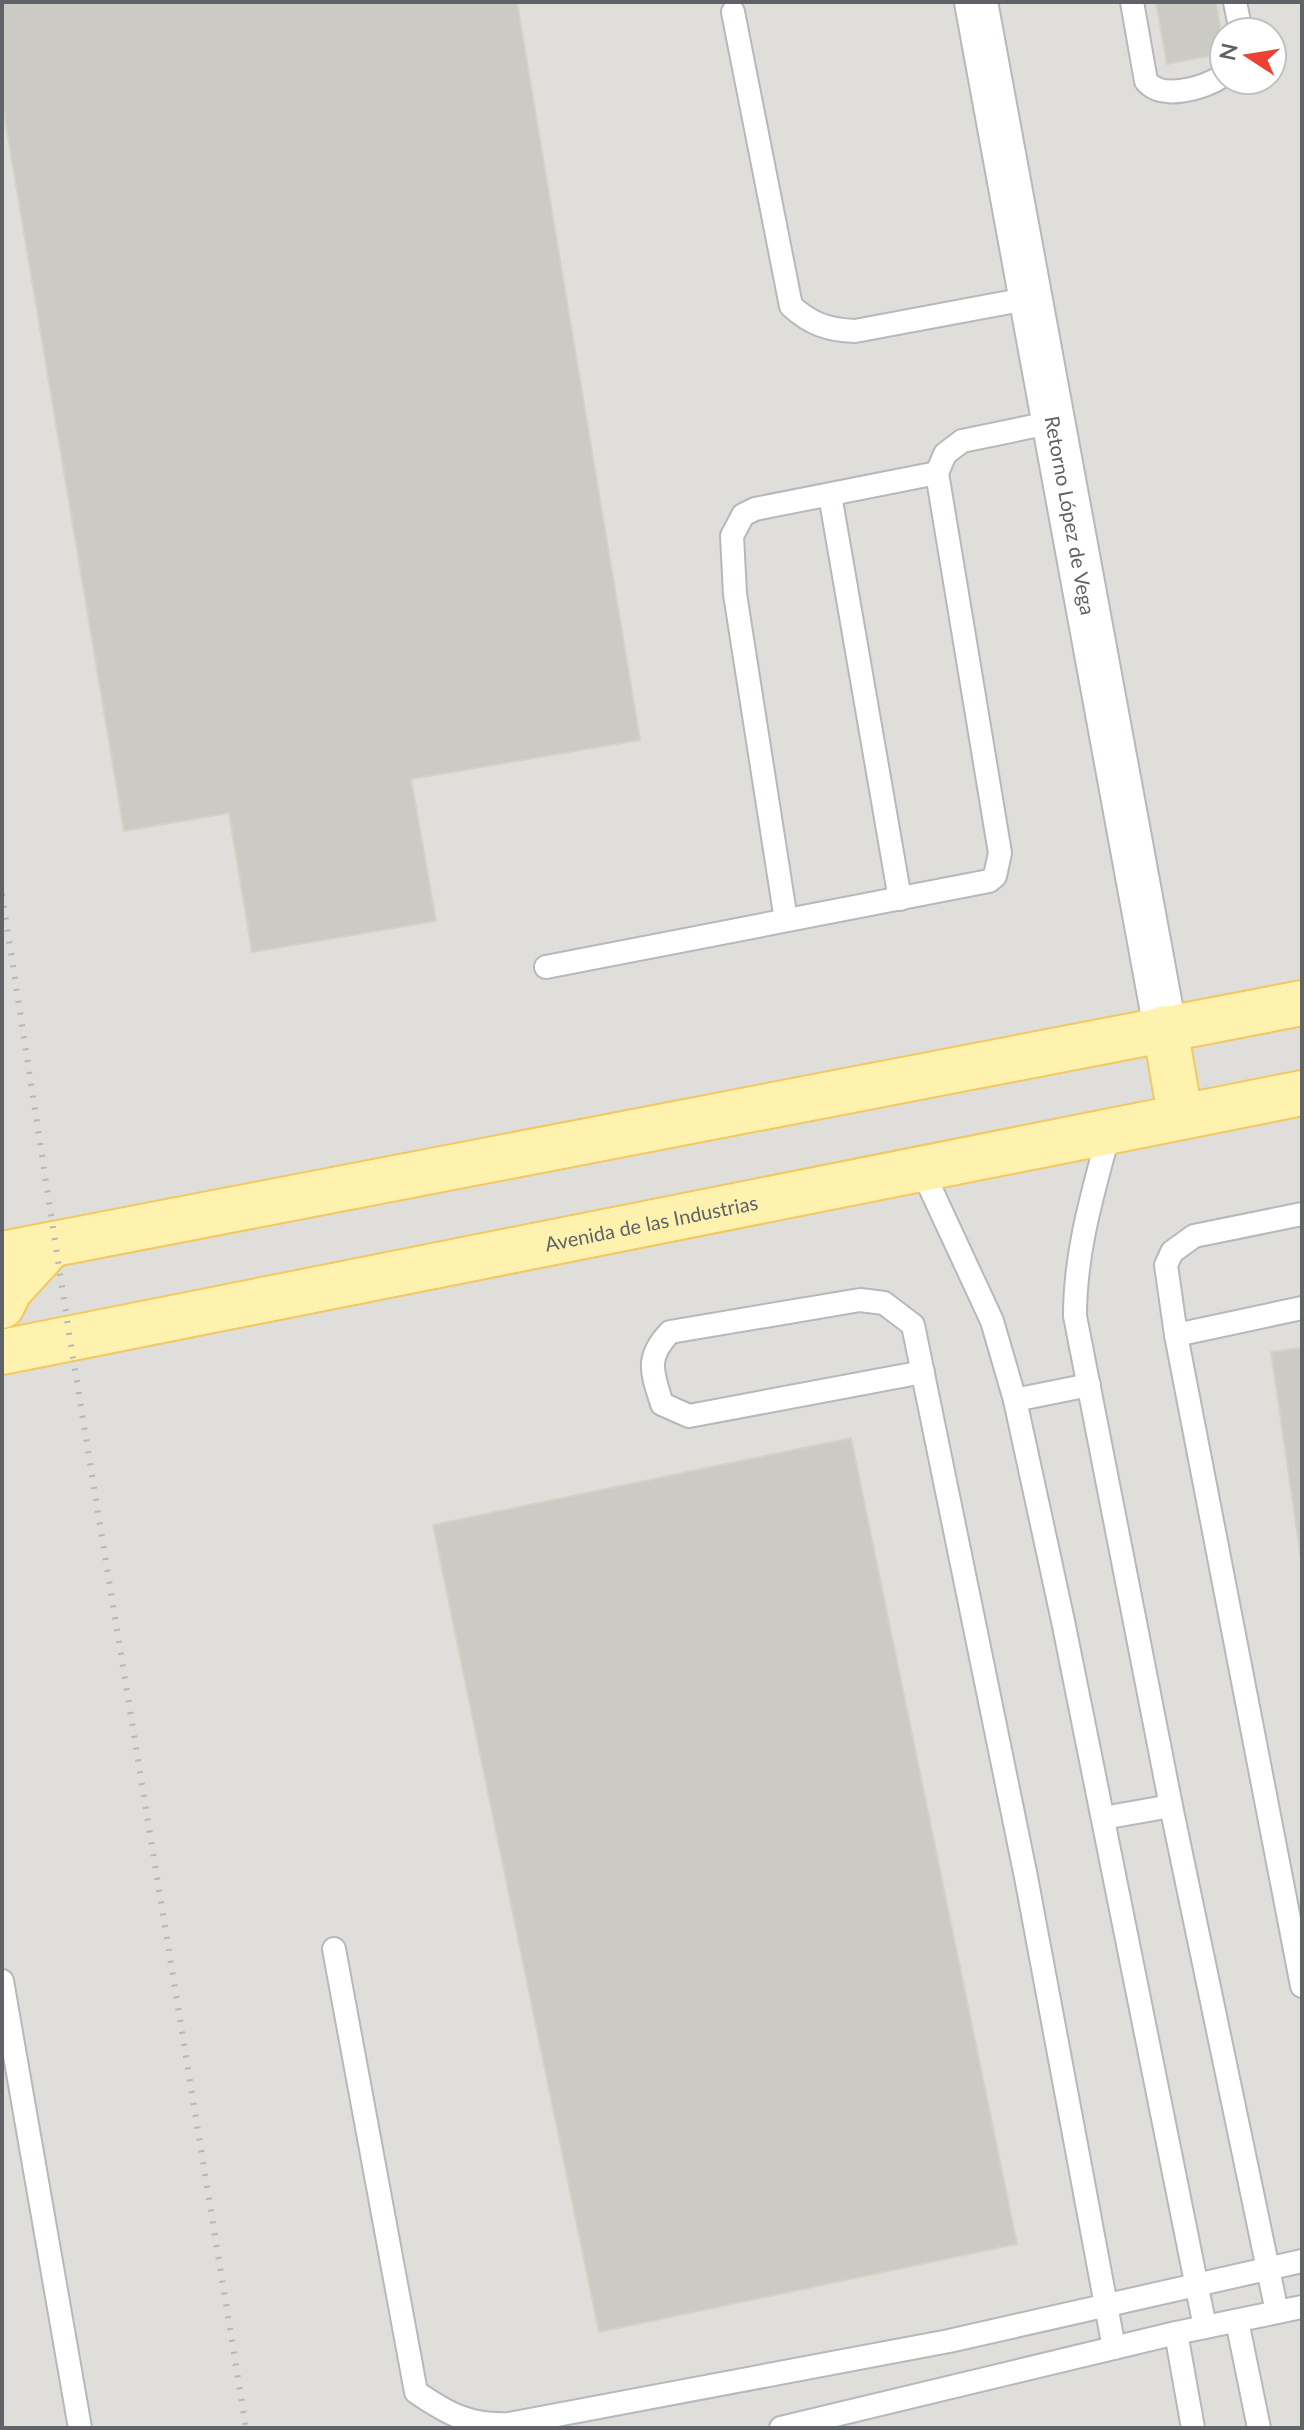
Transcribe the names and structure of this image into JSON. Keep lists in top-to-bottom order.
{
  "streets": {
    "main road": ["Avenida de las Industrias"],
    "street": ["Retorno López de Vega"]
  },
  "north": "left"
}
